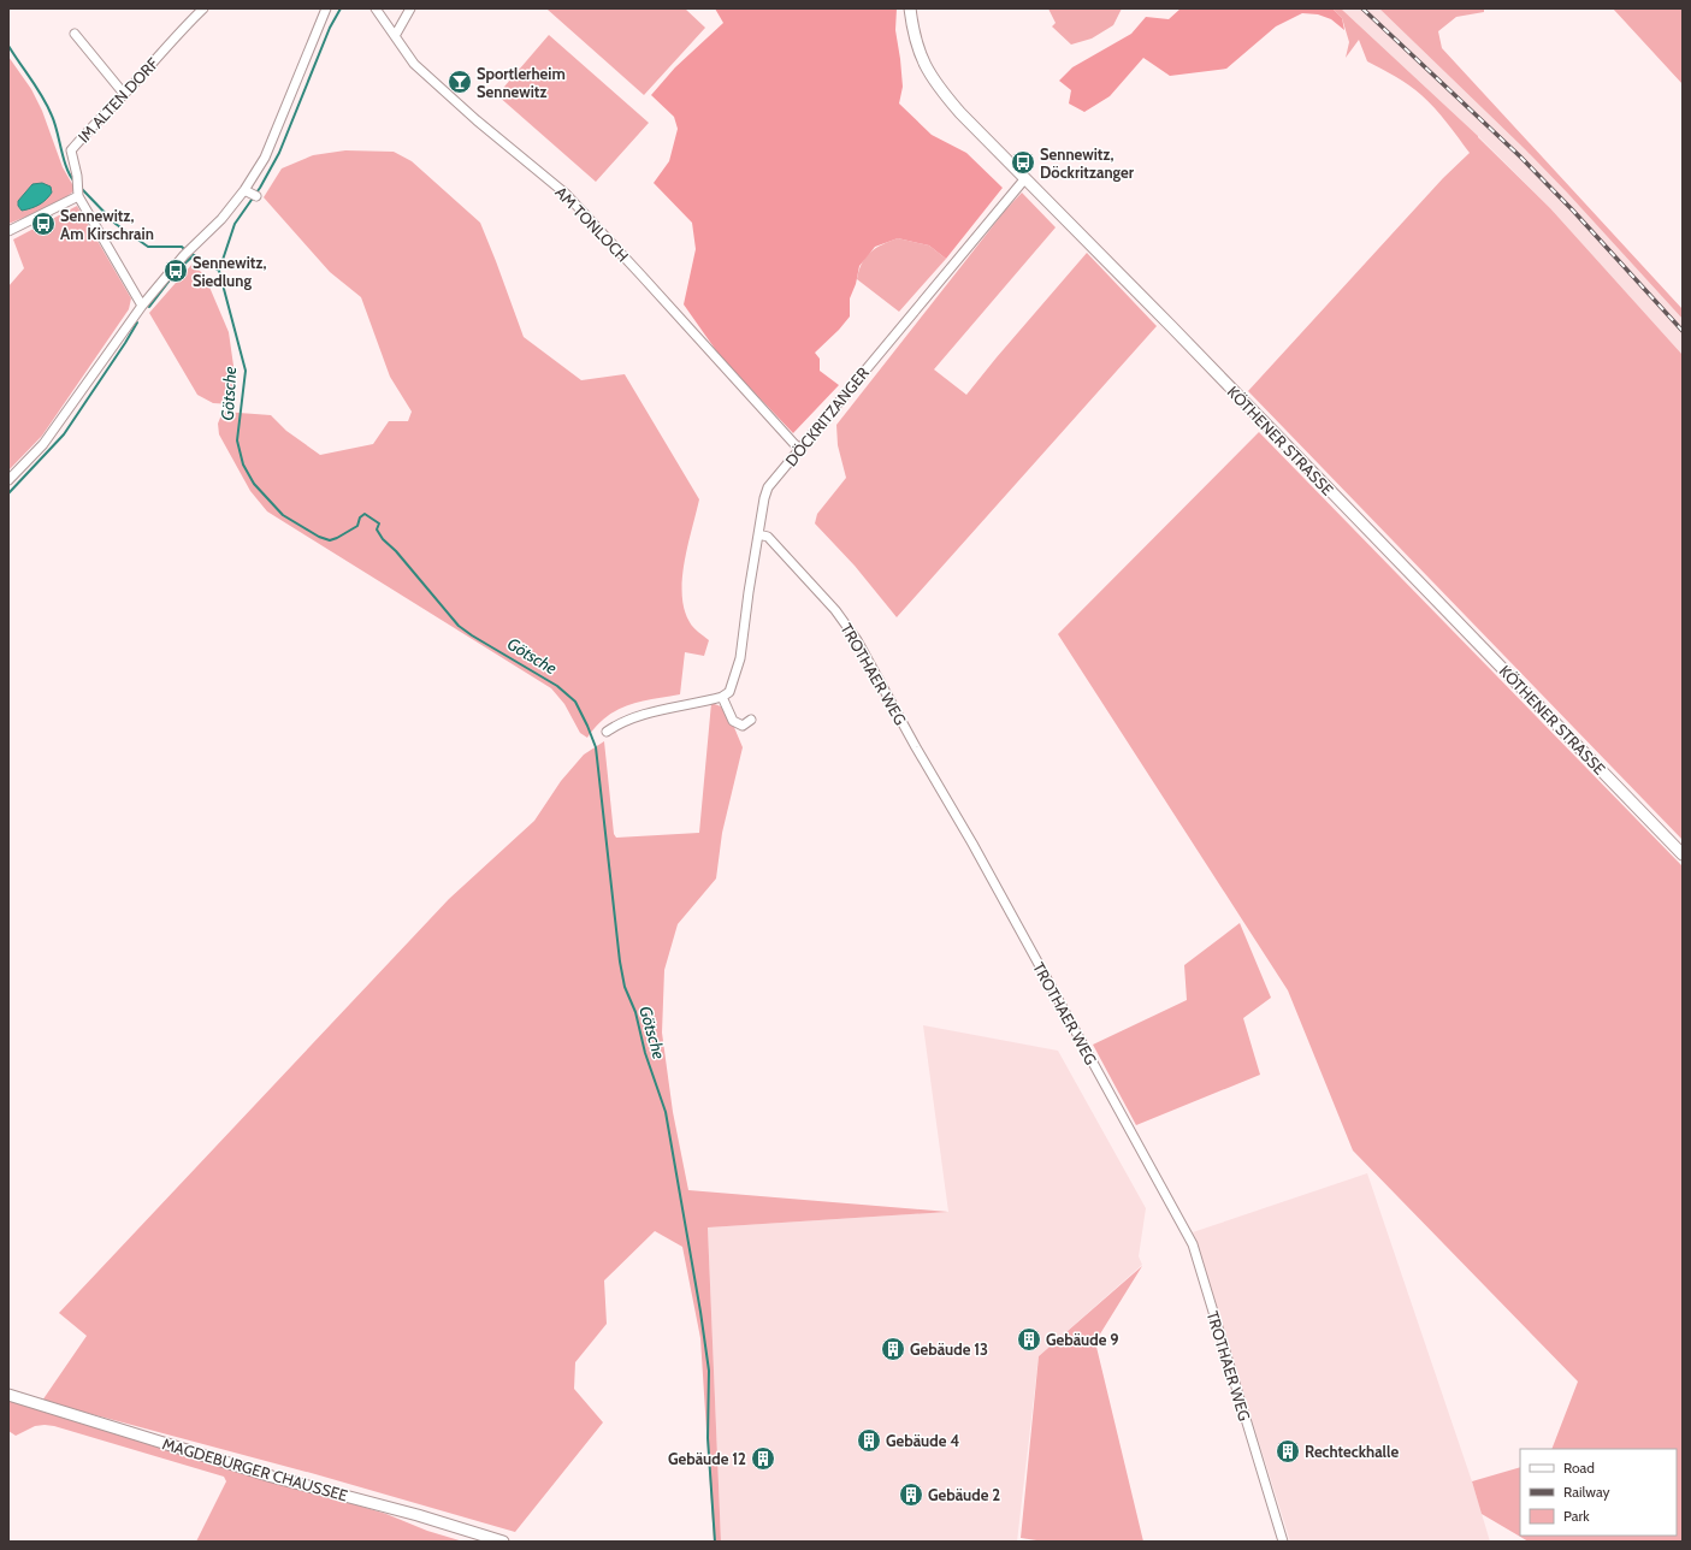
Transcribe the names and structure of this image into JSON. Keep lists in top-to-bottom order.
{
  "streets": {
    "main road": ["KÖTHENER STRASSE", "MAGDEBURGER CHAUSSEE"],
    "street": [
      "IM ALTEN DORF",
      "AM TONLOCH",
      "DÖCKRITZANGER",
      "TROTHAER WEG"
    ]
  },
  "crossings": [
    ["AM TONLOCH", "DÖCKRITZANGER"],
    ["DÖCKRITZANGER", "KÖTHENER STRASSE"],
    ["DÖCKRITZANGER", "TROTHAER WEG"]
  ],
  "water": ["Götsche"],
  "places": {
    "bar": ["Sportlerheim Sennewitz"],
    "bus stop": ["Sennewitz, Döckritzanger", "Sennewitz, Am Kirschrain", "Sennewitz, Siedlung"],
    "building": [
      "Gebäude 9",
      "Gebäude 13",
      "Gebäude 4",
      "Rechteckhalle",
      "Gebäude 12",
      "Gebäude 2"
    ]
  },
  "legend": ["Road", "Railway", "Park"]
}
